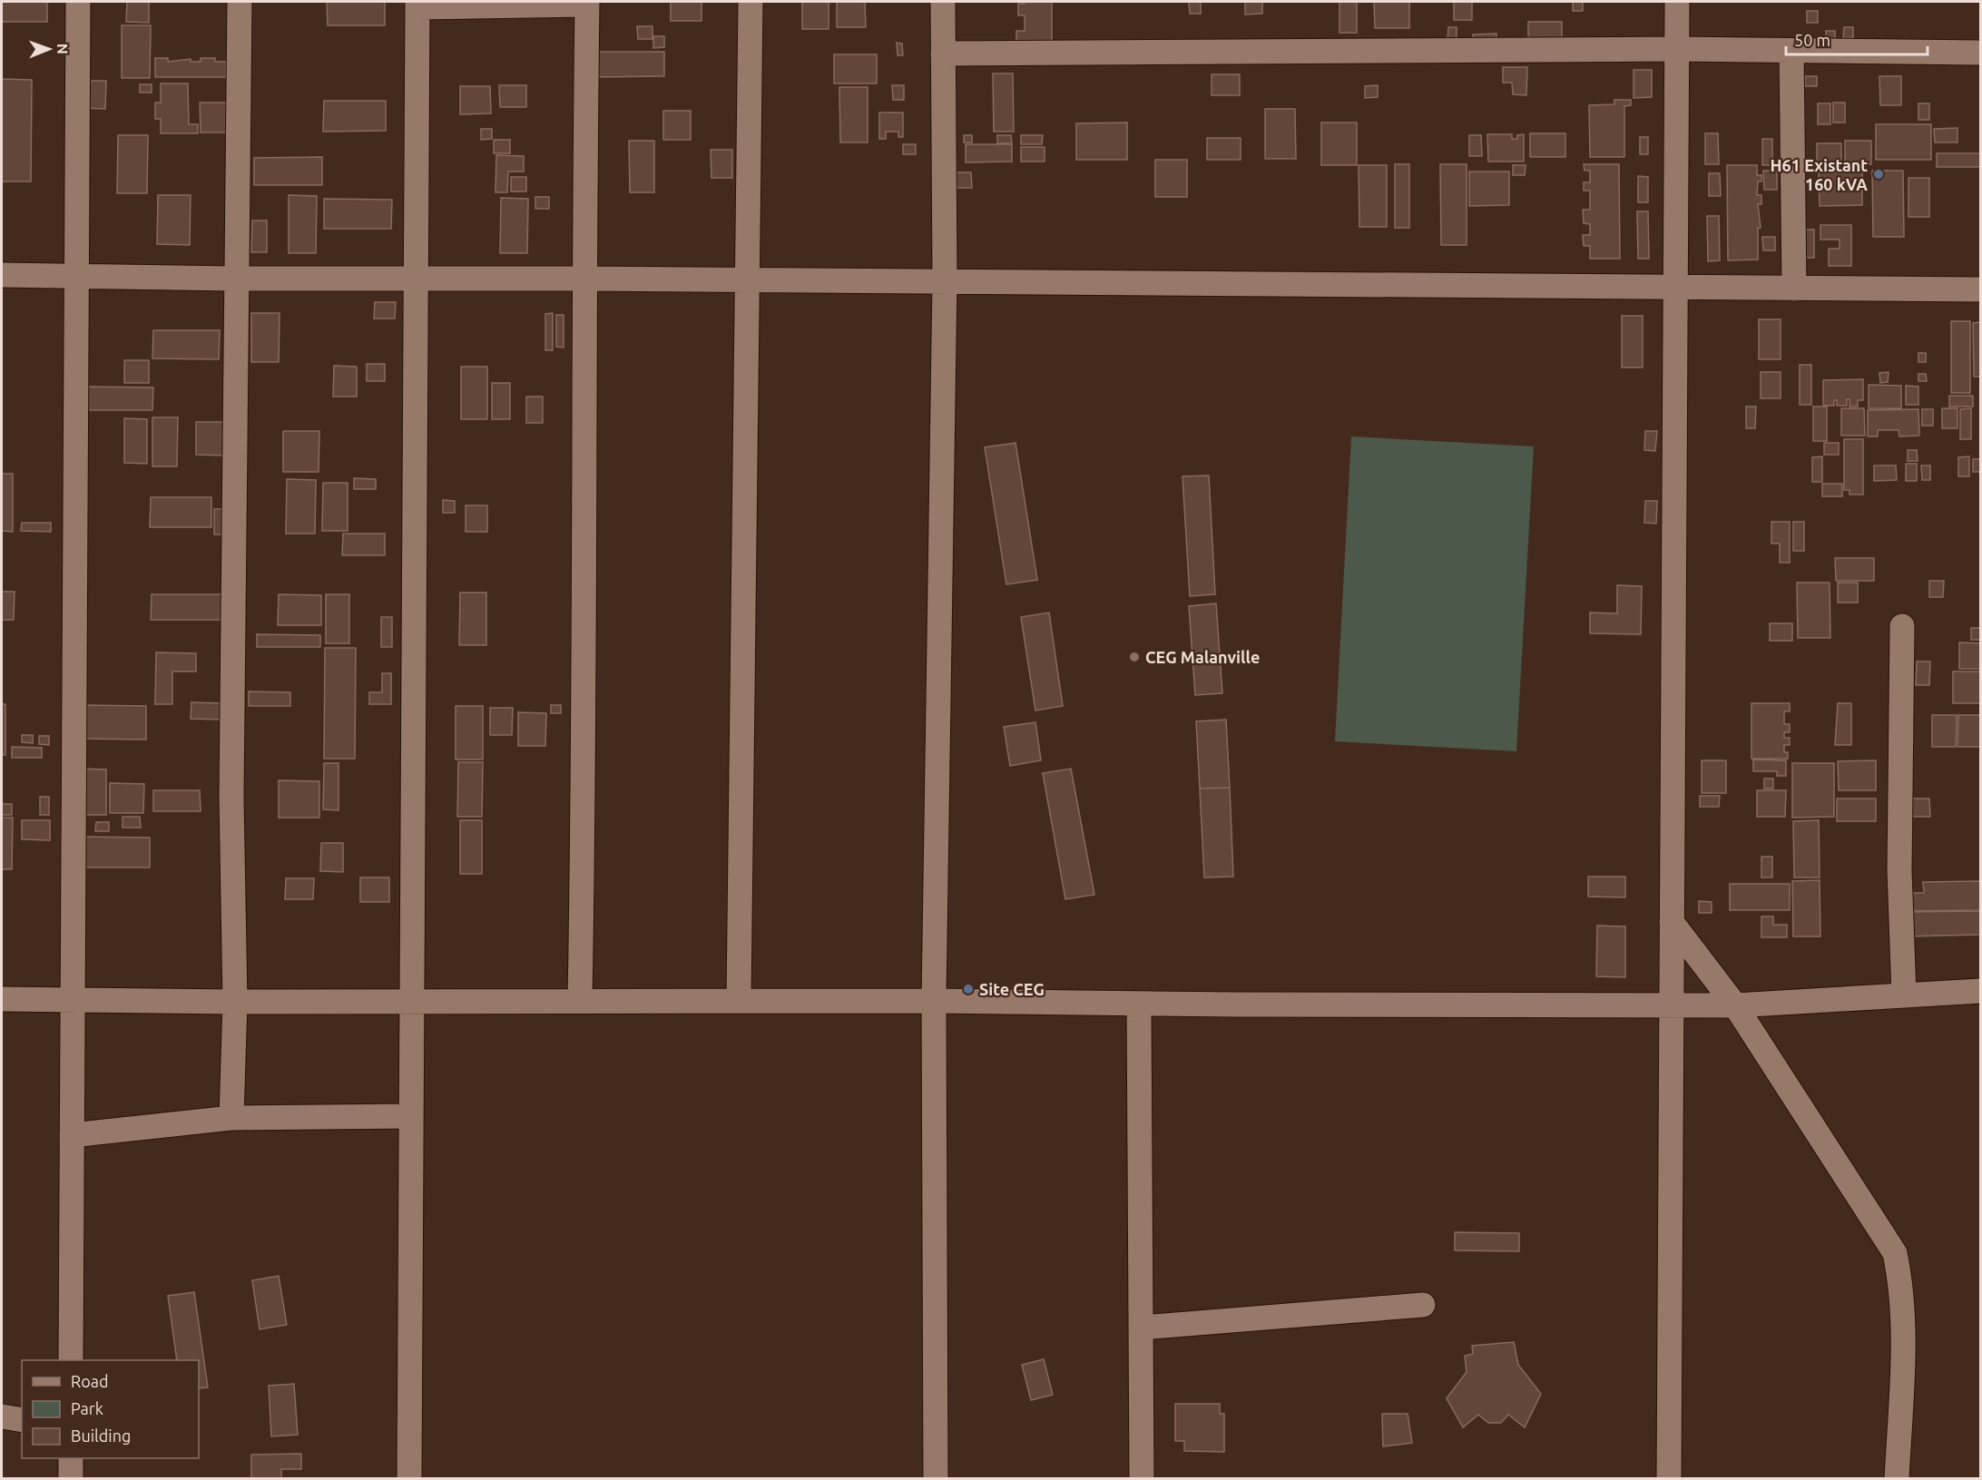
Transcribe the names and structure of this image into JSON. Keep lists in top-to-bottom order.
{
  "places": ["H61 Existant 160 kVA", "CEG Malanville", "Site CEG"],
  "legend": ["Road", "Park", "Building"],
  "scale_bar": "50 m",
  "north": "right"
}
